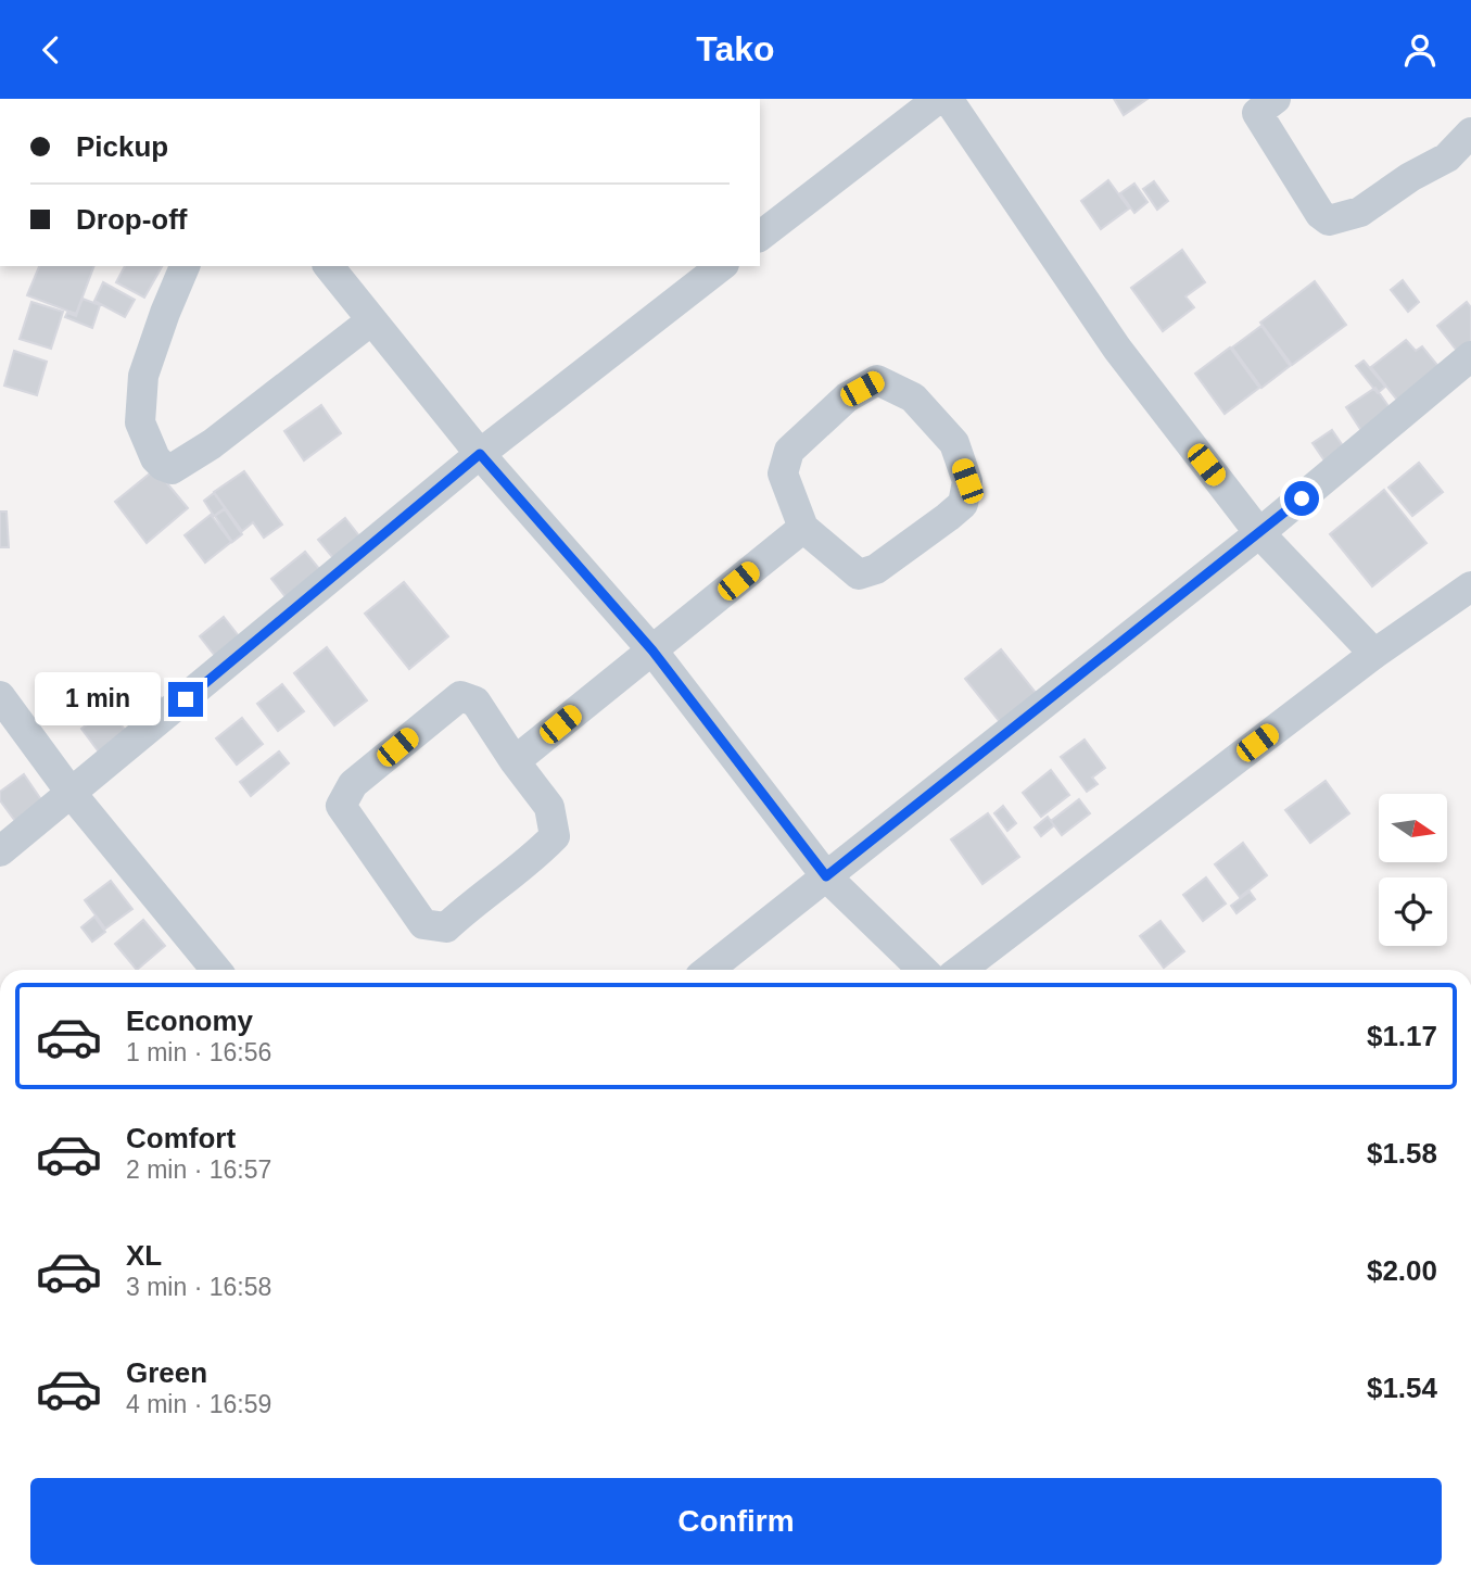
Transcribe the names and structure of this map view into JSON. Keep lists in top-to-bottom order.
{
  "north": "right",
  "page": {
    "header": "Tako",
    "banner": ["Pickup", "Drop-off"],
    "bubble": "1 min",
    "list": [
      {
        "name": "Economy",
        "note": "1 min · 16:56",
        "value": "$1.17"
      },
      {
        "name": "Comfort",
        "note": "2 min · 16:57",
        "value": "$1.58"
      },
      {
        "name": "XL",
        "note": "3 min · 16:58",
        "value": "$2.00"
      },
      {
        "name": "Green",
        "note": "4 min · 16:59",
        "value": "$1.54"
      }
    ],
    "buttons": "Confirm"
  }
}
